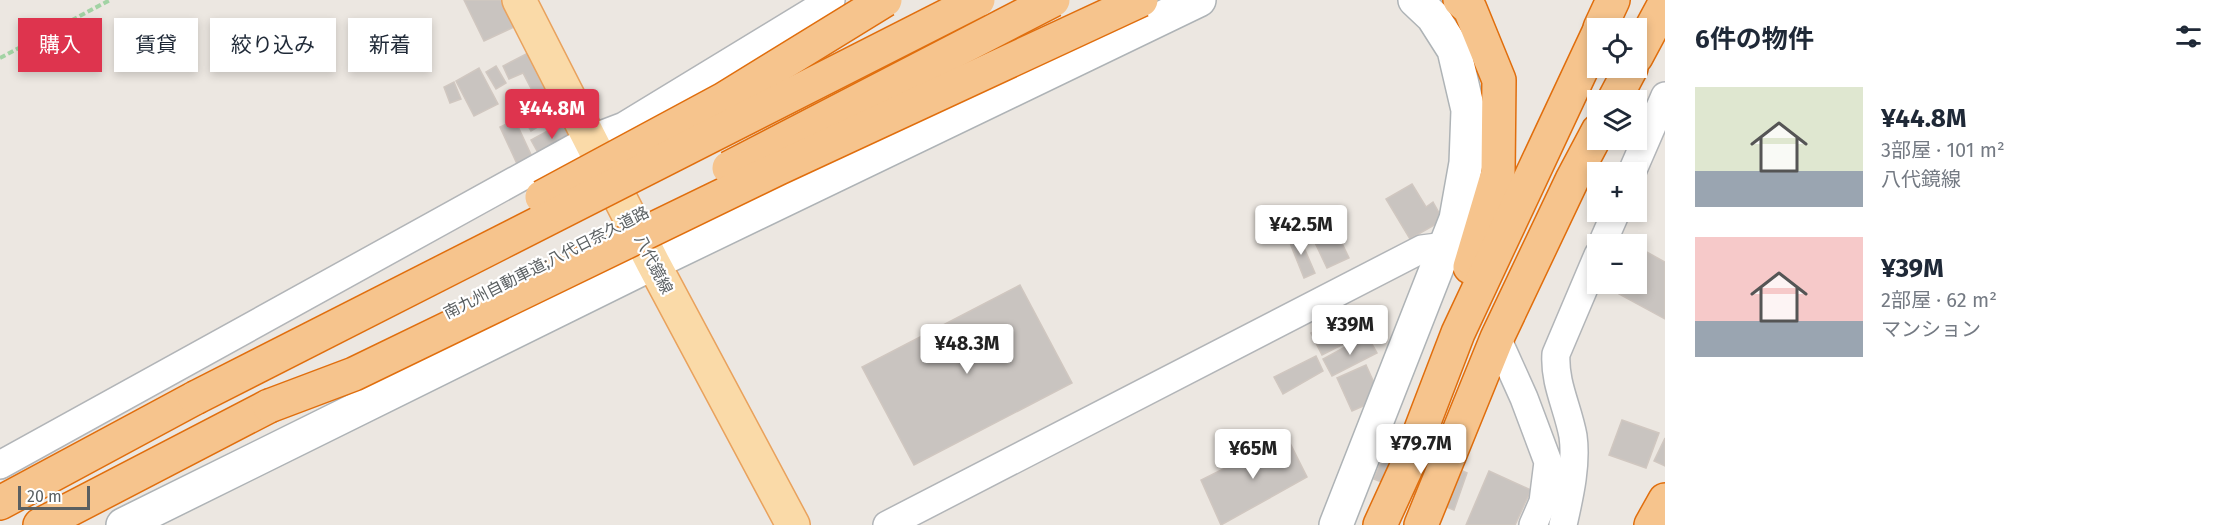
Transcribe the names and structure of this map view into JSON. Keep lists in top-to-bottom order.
{
  "streets": {
    "highway": ["南九州自動車道;八代日奈久道路"],
    "main road": ["八代鏡線"]
  },
  "scale_bar": "20 m",
  "page": {
    "heading": "6件の物件",
    "map_buttons": ["+", "−"],
    "chip": [
      "購入",
      "賃貸",
      "絞り込み",
      "新着"
    ],
    "list": [
      {
        "name": "¥44.8M",
        "note": "3部屋 · 101 m² · 八代鏡線"
      },
      {
        "name": "¥39M",
        "note": "2部屋 · 62 m² · マンション"
      }
    ],
    "price": [
      "¥44.8M",
      "¥42.5M",
      "¥39M",
      "¥48.3M",
      "¥79.7M",
      "¥65M"
    ],
    "scale": "20 m"
  }
}
